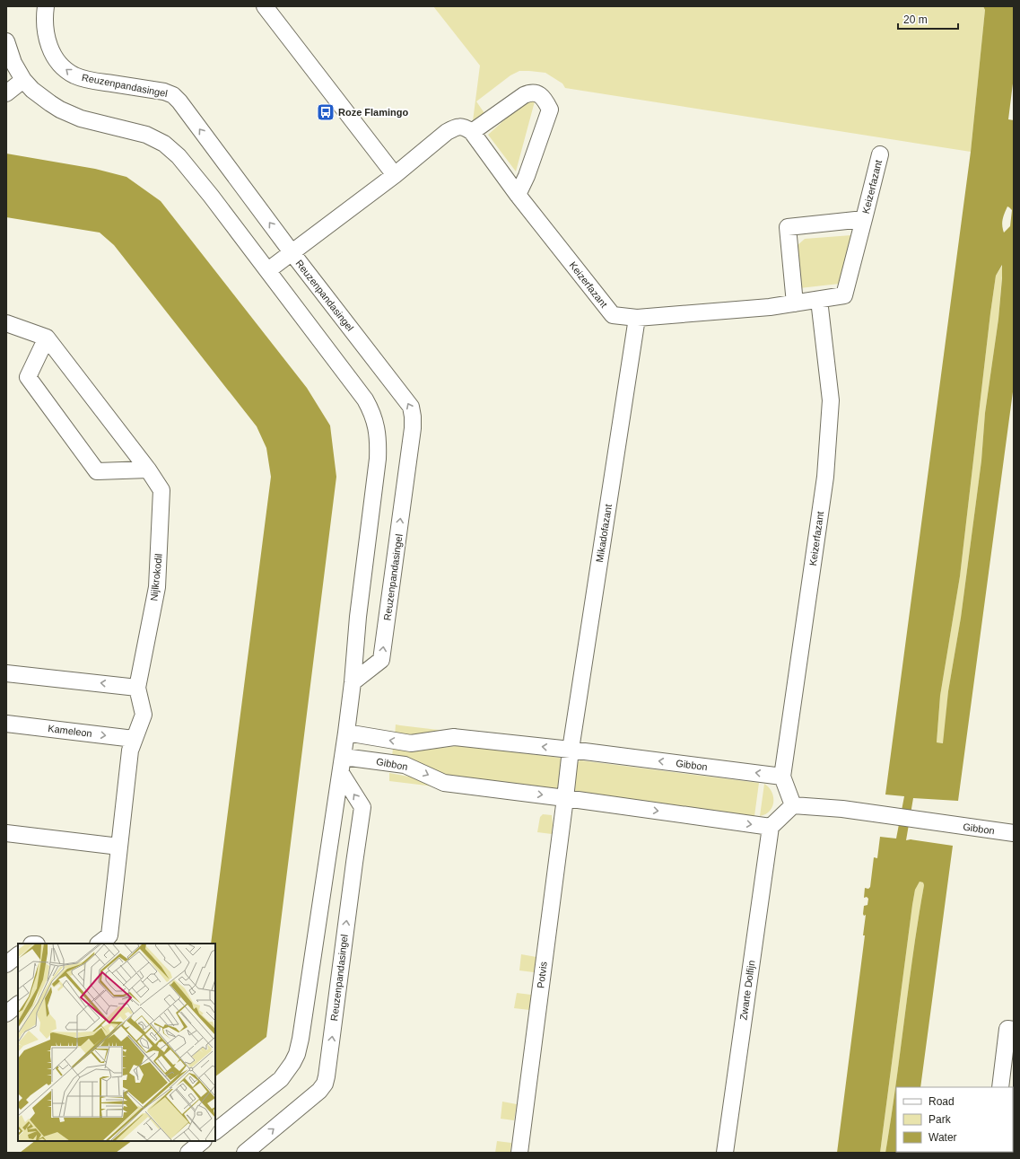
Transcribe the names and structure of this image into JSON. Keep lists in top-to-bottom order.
{
  "streets": {
    "street": [
      "Reuzenpandasingel",
      "Keizerfazant",
      "Mikadofazant",
      "Nijlkrokodil",
      "Kameleon",
      "Gibbon",
      "Potvis",
      "Zwarte Dolfijn"
    ]
  },
  "crossings": [
    ["Keizerfazant", "Mikadofazant"],
    ["Keizerfazant", "Gibbon"],
    ["Mikadofazant", "Gibbon"],
    ["Nijlkrokodil", "Kameleon"],
    ["Gibbon", "Potvis"],
    ["Gibbon", "Zwarte Dolfijn"]
  ],
  "places": {
    "bus stop": ["Roze Flamingo"]
  },
  "legend": ["Road", "Park", "Water"],
  "scale_bar": "20 m"
}
